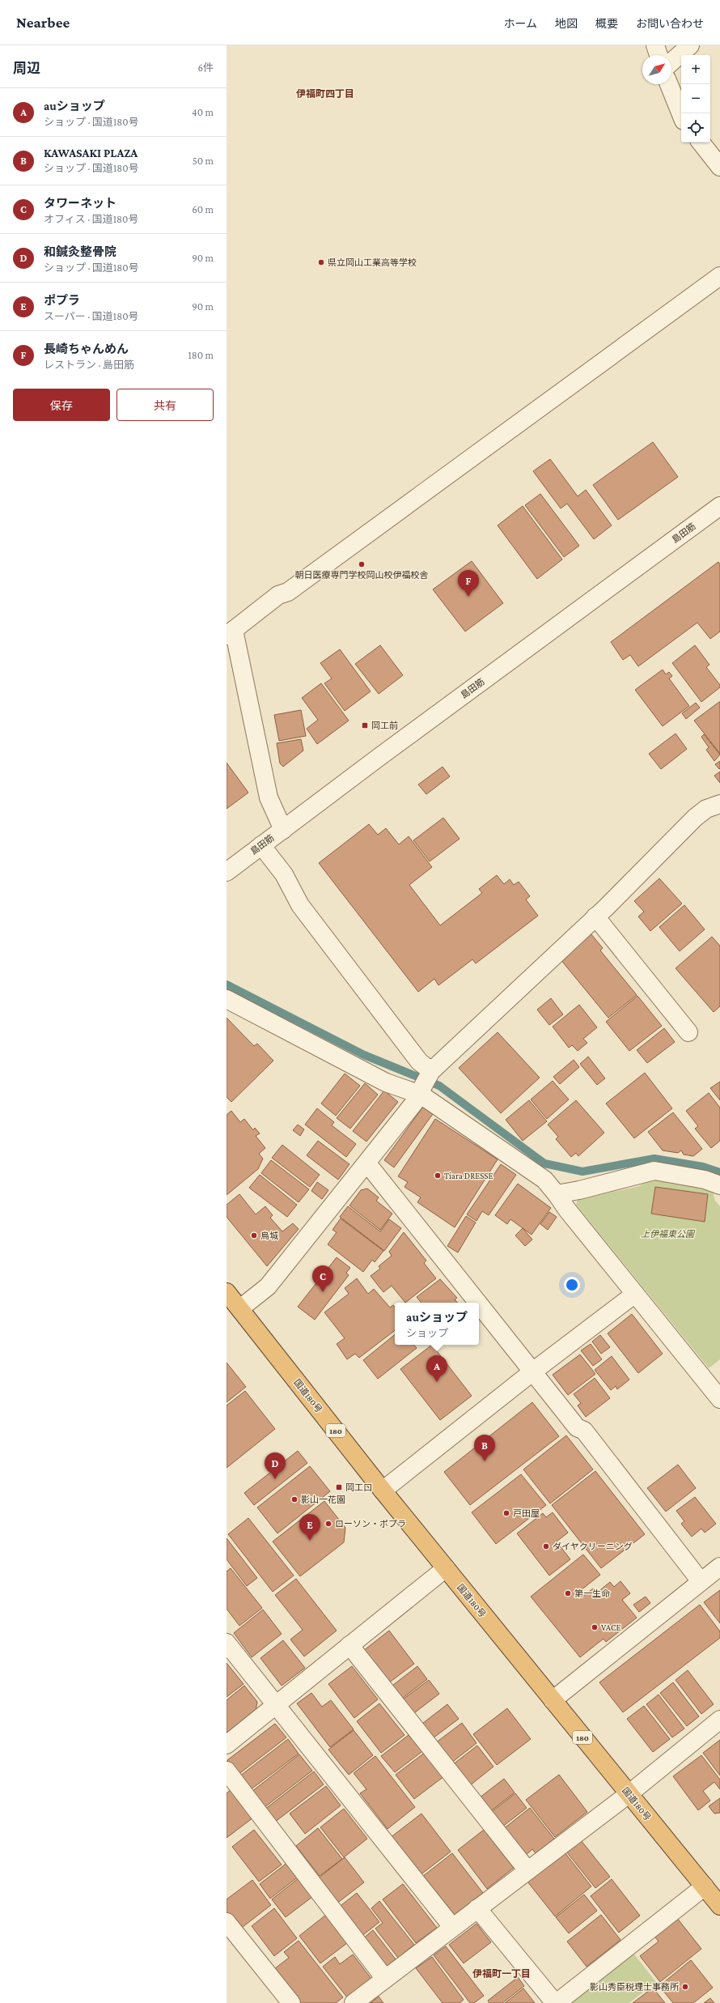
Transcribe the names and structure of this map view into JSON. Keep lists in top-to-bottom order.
{
  "streets": {
    "highway": ["国道180号", "180"],
    "street": ["島田筋"]
  },
  "districts": ["伊福町四丁目", "伊福町一丁目"],
  "parks": ["上伊福東公園"],
  "places": {
    "other": [
      "県立岡山工業高等学校",
      "朝日医療専門学校岡山校伊福校舎",
      "Tiara DRESSE",
      "烏城",
      "影山一花園",
      "戸田屋",
      "ローソン・ポプラ",
      "ダイヤクリーニング",
      "第一生命",
      "VACE",
      "影山秀臣税理士事務所"
    ],
    "transit": ["岡工前", "岡工口"]
  },
  "north": "top right",
  "page": {
    "header": "Nearbee",
    "nav": [
      "ホーム",
      "地図",
      "概要",
      "お問い合わせ"
    ],
    "heading": ["周辺", "6件"],
    "map_buttons": ["+", "−"],
    "list": [
      {
        "mark": "A",
        "name": "auショップ",
        "note": "ショップ · 国道180号",
        "value": "40 m"
      },
      {
        "mark": "B",
        "name": "KAWASAKI PLAZA",
        "note": "ショップ · 国道180号",
        "value": "50 m"
      },
      {
        "mark": "C",
        "name": "タワーネット",
        "note": "オフィス · 国道180号",
        "value": "60 m"
      },
      {
        "mark": "D",
        "name": "和鍼灸整骨院",
        "note": "ショップ · 国道180号",
        "value": "90 m"
      },
      {
        "mark": "E",
        "name": "ポプラ",
        "note": "スーパー · 国道180号",
        "value": "90 m"
      },
      {
        "mark": "F",
        "name": "長崎ちゃんめん",
        "note": "レストラン · 島田筋",
        "value": "180 m"
      }
    ],
    "buttons": ["保存", "共有"],
    "pins": [
      "F",
      "C",
      "A",
      "B",
      "D",
      "E"
    ],
    "popup": ["auショップ", "ショップ"]
  }
}
